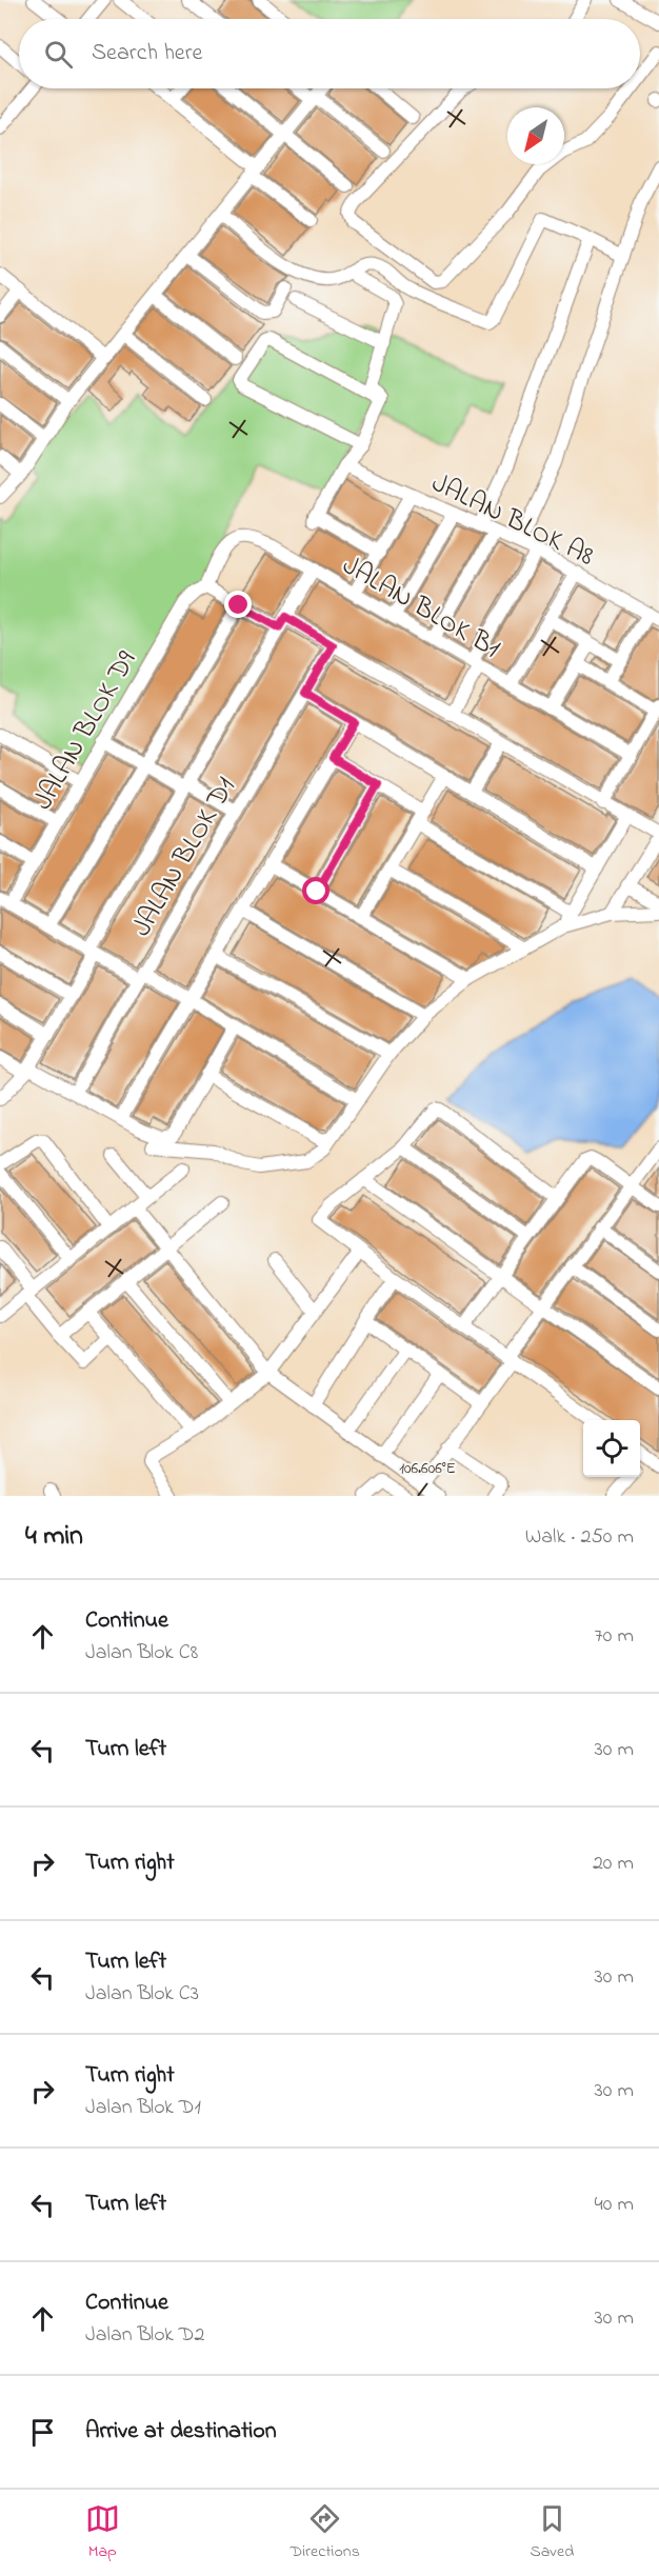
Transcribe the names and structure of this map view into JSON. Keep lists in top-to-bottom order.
{
  "streets": {
    "street": [
      "JALAN BLOK A8",
      "JALAN BLOK B1",
      "JALAN BLOK D9",
      "JALAN BLOK D1"
    ]
  },
  "crossings": [
    ["JALAN BLOK B1", "JALAN BLOK D9"]
  ],
  "north": "bottom left",
  "page": {
    "search": "Search here",
    "heading": ["4 min", "Walk · 250 m"],
    "list": [
      ["Continue", "Jalan Blok C8", "70 m"],
      ["Turn left", "30 m"],
      ["Turn right", "20 m"],
      ["Turn left", "Jalan Blok C3", "30 m"],
      ["Turn right", "Jalan Blok D1", "30 m"],
      ["Turn left", "40 m"],
      ["Continue", "Jalan Blok D2", "30 m"],
      "Arrive at destination"
    ],
    "nav": ["Map", "Directions", "Saved"]
  },
  "coordinates": ["106.606°E"]
}
